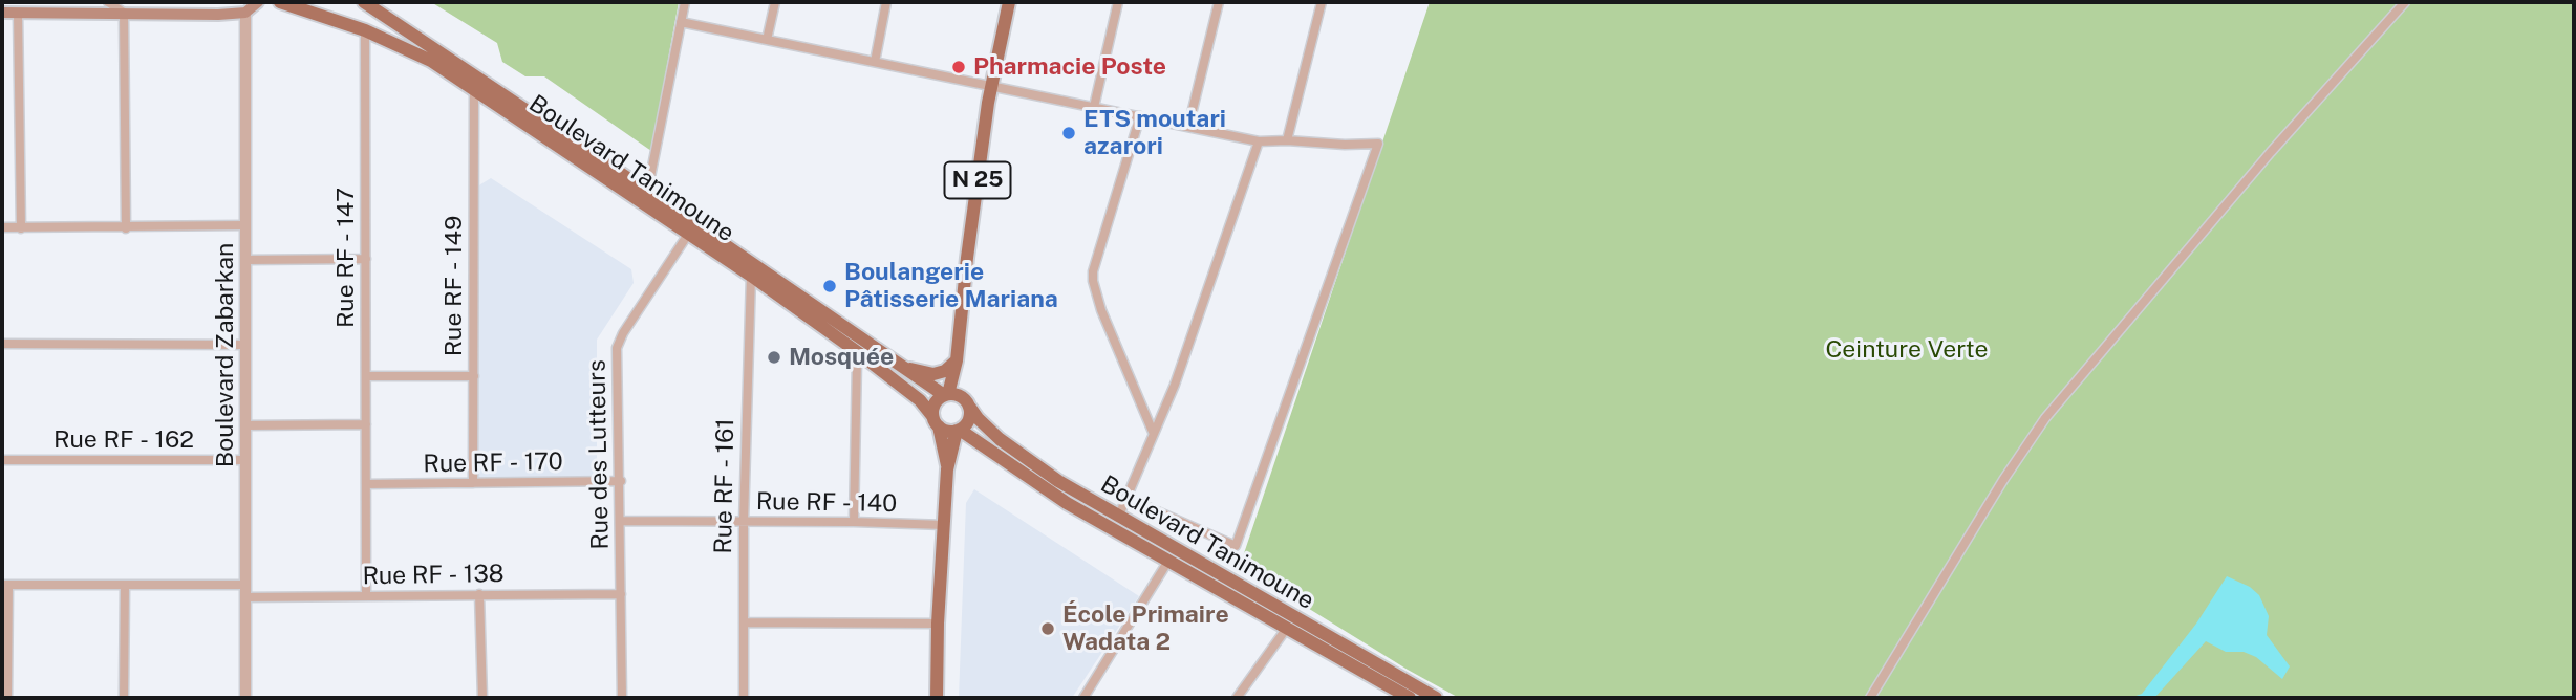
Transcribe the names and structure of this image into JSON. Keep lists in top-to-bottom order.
{
  "streets": {
    "main road": ["Boulevard Tanimoune", "N 25"],
    "street": [
      "Rue RF - 147",
      "Rue RF - 149",
      "Boulevard Zabarkan",
      "Rue RF - 162",
      "Rue des Lutteurs",
      "Rue RF - 170",
      "Rue RF - 161",
      "Rue RF - 140",
      "Rue RF - 138"
    ]
  },
  "crossings": [
    ["Boulevard Tanimoune", "Rue RF - 147"],
    ["Boulevard Tanimoune", "Rue RF - 149"],
    ["Boulevard Tanimoune", "Rue des Lutteurs"],
    ["Boulevard Tanimoune", "Rue RF - 161"],
    ["Rue RF - 147", "Rue RF - 170"],
    ["Rue RF - 147", "Rue RF - 138"],
    ["Rue RF - 149", "Rue RF - 170"],
    ["Boulevard Zabarkan", "Rue RF - 162"],
    ["Boulevard Zabarkan", "Rue RF - 138"],
    ["Rue des Lutteurs", "Rue RF - 170"],
    ["Rue des Lutteurs", "Rue RF - 140"],
    ["Rue des Lutteurs", "Rue RF - 138"],
    ["Rue RF - 161", "Rue RF - 140"]
  ],
  "parks": ["Ceinture Verte"],
  "places": [
    "Pharmacie Poste",
    "ETS moutari azarori",
    "Boulangerie Pâtisserie Mariana",
    "Mosquée",
    "École Primaire Wadata 2"
  ]
}
